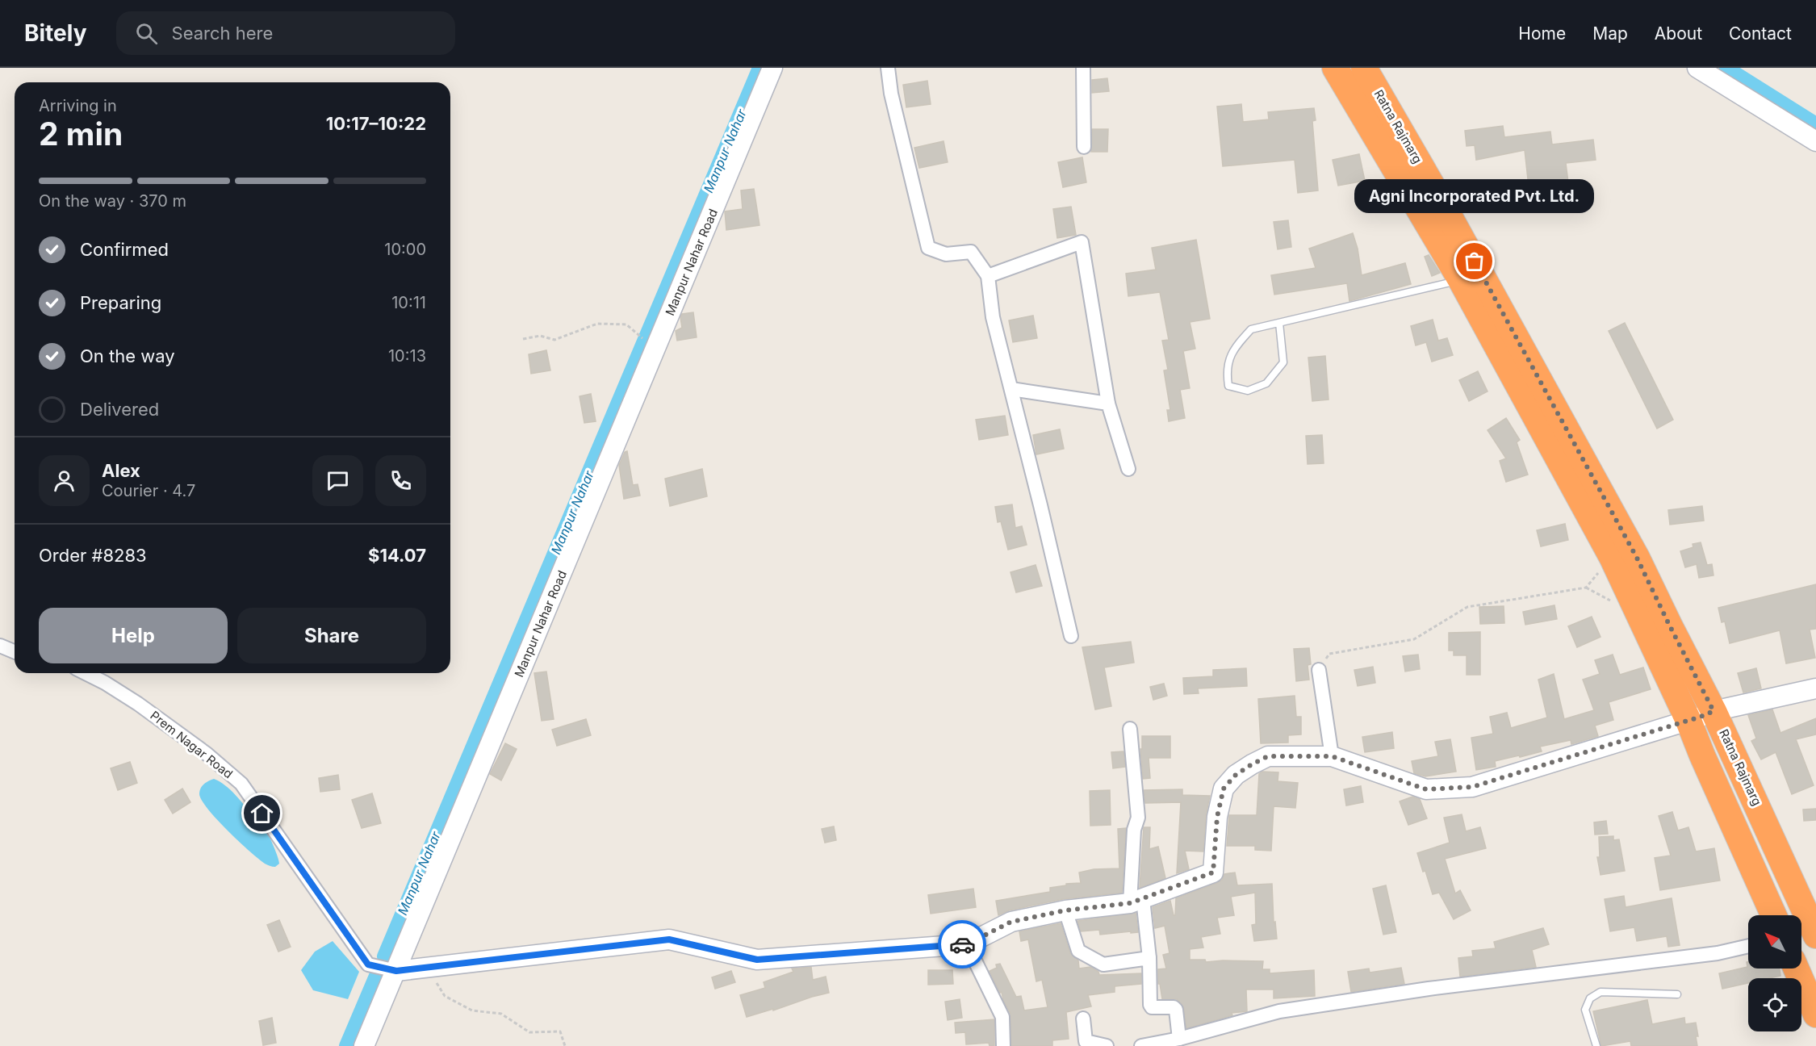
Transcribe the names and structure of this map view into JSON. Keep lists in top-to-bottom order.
{
  "streets": {
    "highway": ["Ratna Rajmarg"],
    "street": ["Manpur Nahar Road", "Prem Nagar Road"]
  },
  "crossings": [
    ["Manpur Nahar Road", "Prem Nagar Road"]
  ],
  "water": ["Manpur Nahar"],
  "places": ["Agni Incorporated Pvt. Ltd."],
  "north": "top left",
  "page": {
    "header": "Bitely",
    "search": "Search here",
    "nav": [
      "Home",
      "Map",
      "About",
      "Contact"
    ],
    "heading": ["2 min", "Arriving in", "10:17–10:22"],
    "panel": [
      "Alex",
      "Courier · 4.7",
      "Order #8283",
      "$14.07"
    ],
    "bar": "On the way · 370 m",
    "bubble": "Agni Incorporated Pvt. Ltd.",
    "list": [
      ["Confirmed", "10:00"],
      ["Preparing", "10:11"],
      ["On the way", "10:13"],
      "Delivered"
    ],
    "buttons": ["Help", "Share"]
  }
}
